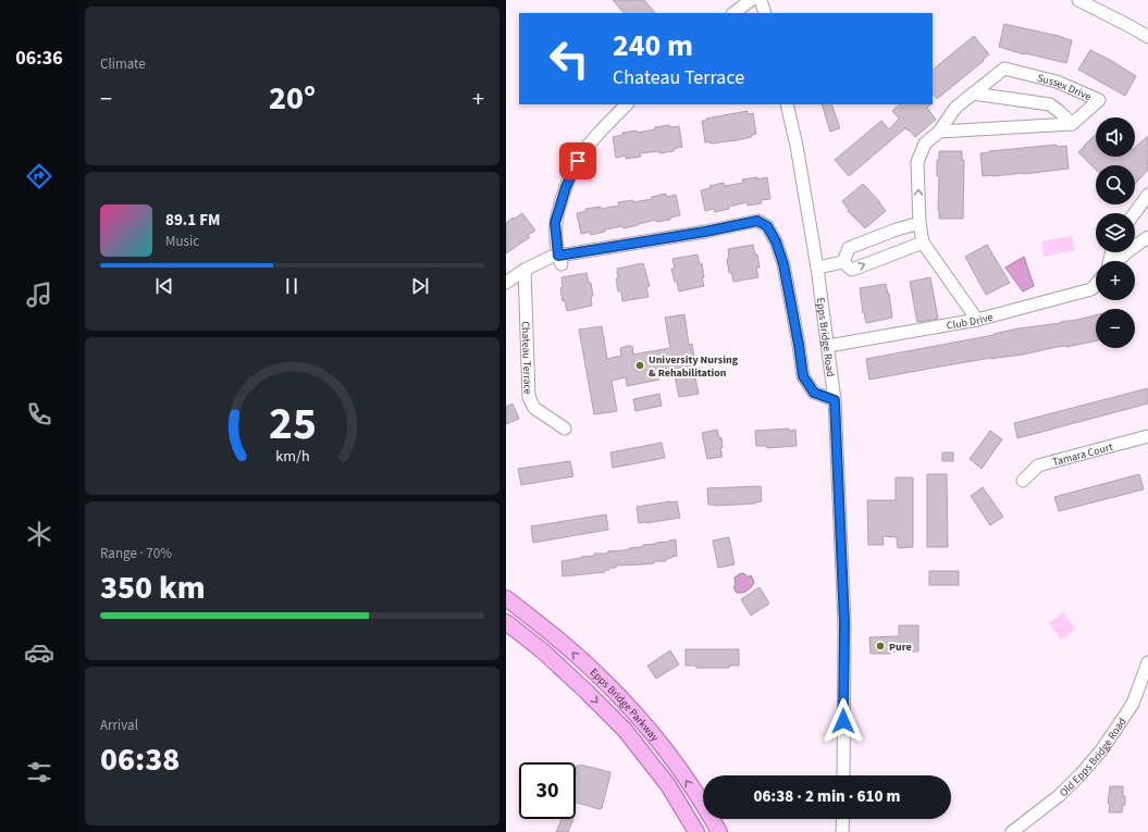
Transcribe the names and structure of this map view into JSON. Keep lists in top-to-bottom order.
{
  "streets": {
    "main road": ["Epps Bridge Parkway"],
    "street": [
      "Sussex Drive",
      "Club Drive",
      "Epps Bridge Road",
      "Chateau Terrace",
      "Tamara Court",
      "Old Epps Bridge Road"
    ]
  },
  "crossings": [
    ["Club Drive", "Epps Bridge Road"]
  ],
  "places": ["University Nursing & Rehabilitation", "Pure"],
  "page": {
    "tabs": "06:36",
    "tile": [
      "Climate",
      ["Range · 70%", "350 km"],
      ["Arrival", "06:38"]
    ],
    "turn": ["240 m", "Chateau Terrace"],
    "heat": ["−", "20°", "+"],
    "map_buttons": ["+", "−"],
    "song": ["89.1 FM", "Music"],
    "limit": "30",
    "trip": "06:38 · 2 min · 610 m",
    "gauge": ["25", "km/h"]
  }
}
